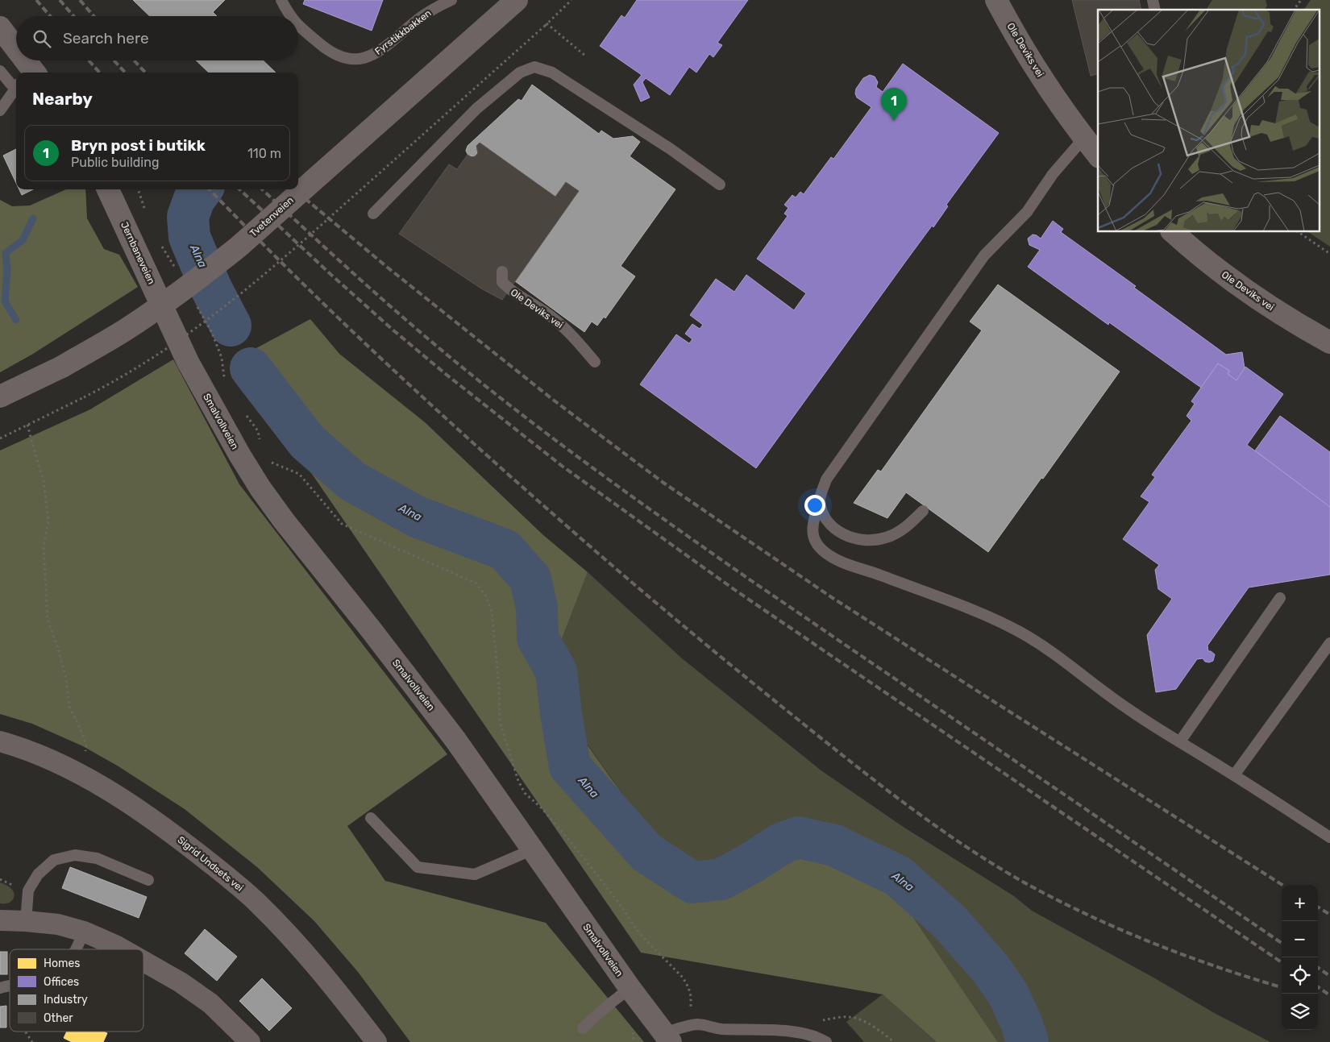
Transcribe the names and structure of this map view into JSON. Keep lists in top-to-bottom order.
{
  "streets": {
    "street": [
      "Ole Deviks vei",
      "Tvetenveien",
      "Jernbaneveien",
      "Smalvollveien",
      "Sigrid Undsets vei"
    ],
    "lane": ["Fyrstikkbakken"]
  },
  "crossings": [
    ["Jernbaneveien", "Smalvollveien"]
  ],
  "water": ["Alna"],
  "legend": [
    "Homes",
    "Offices",
    "Industry",
    "Other"
  ],
  "page": {
    "search": "Search here",
    "heading": "Nearby",
    "pins": "1",
    "list": [
      {
        "mark": "1",
        "name": "Bryn post i butikk",
        "note": "Public building",
        "value": "110 m"
      }
    ],
    "map_buttons": ["+", "−"]
  }
}
